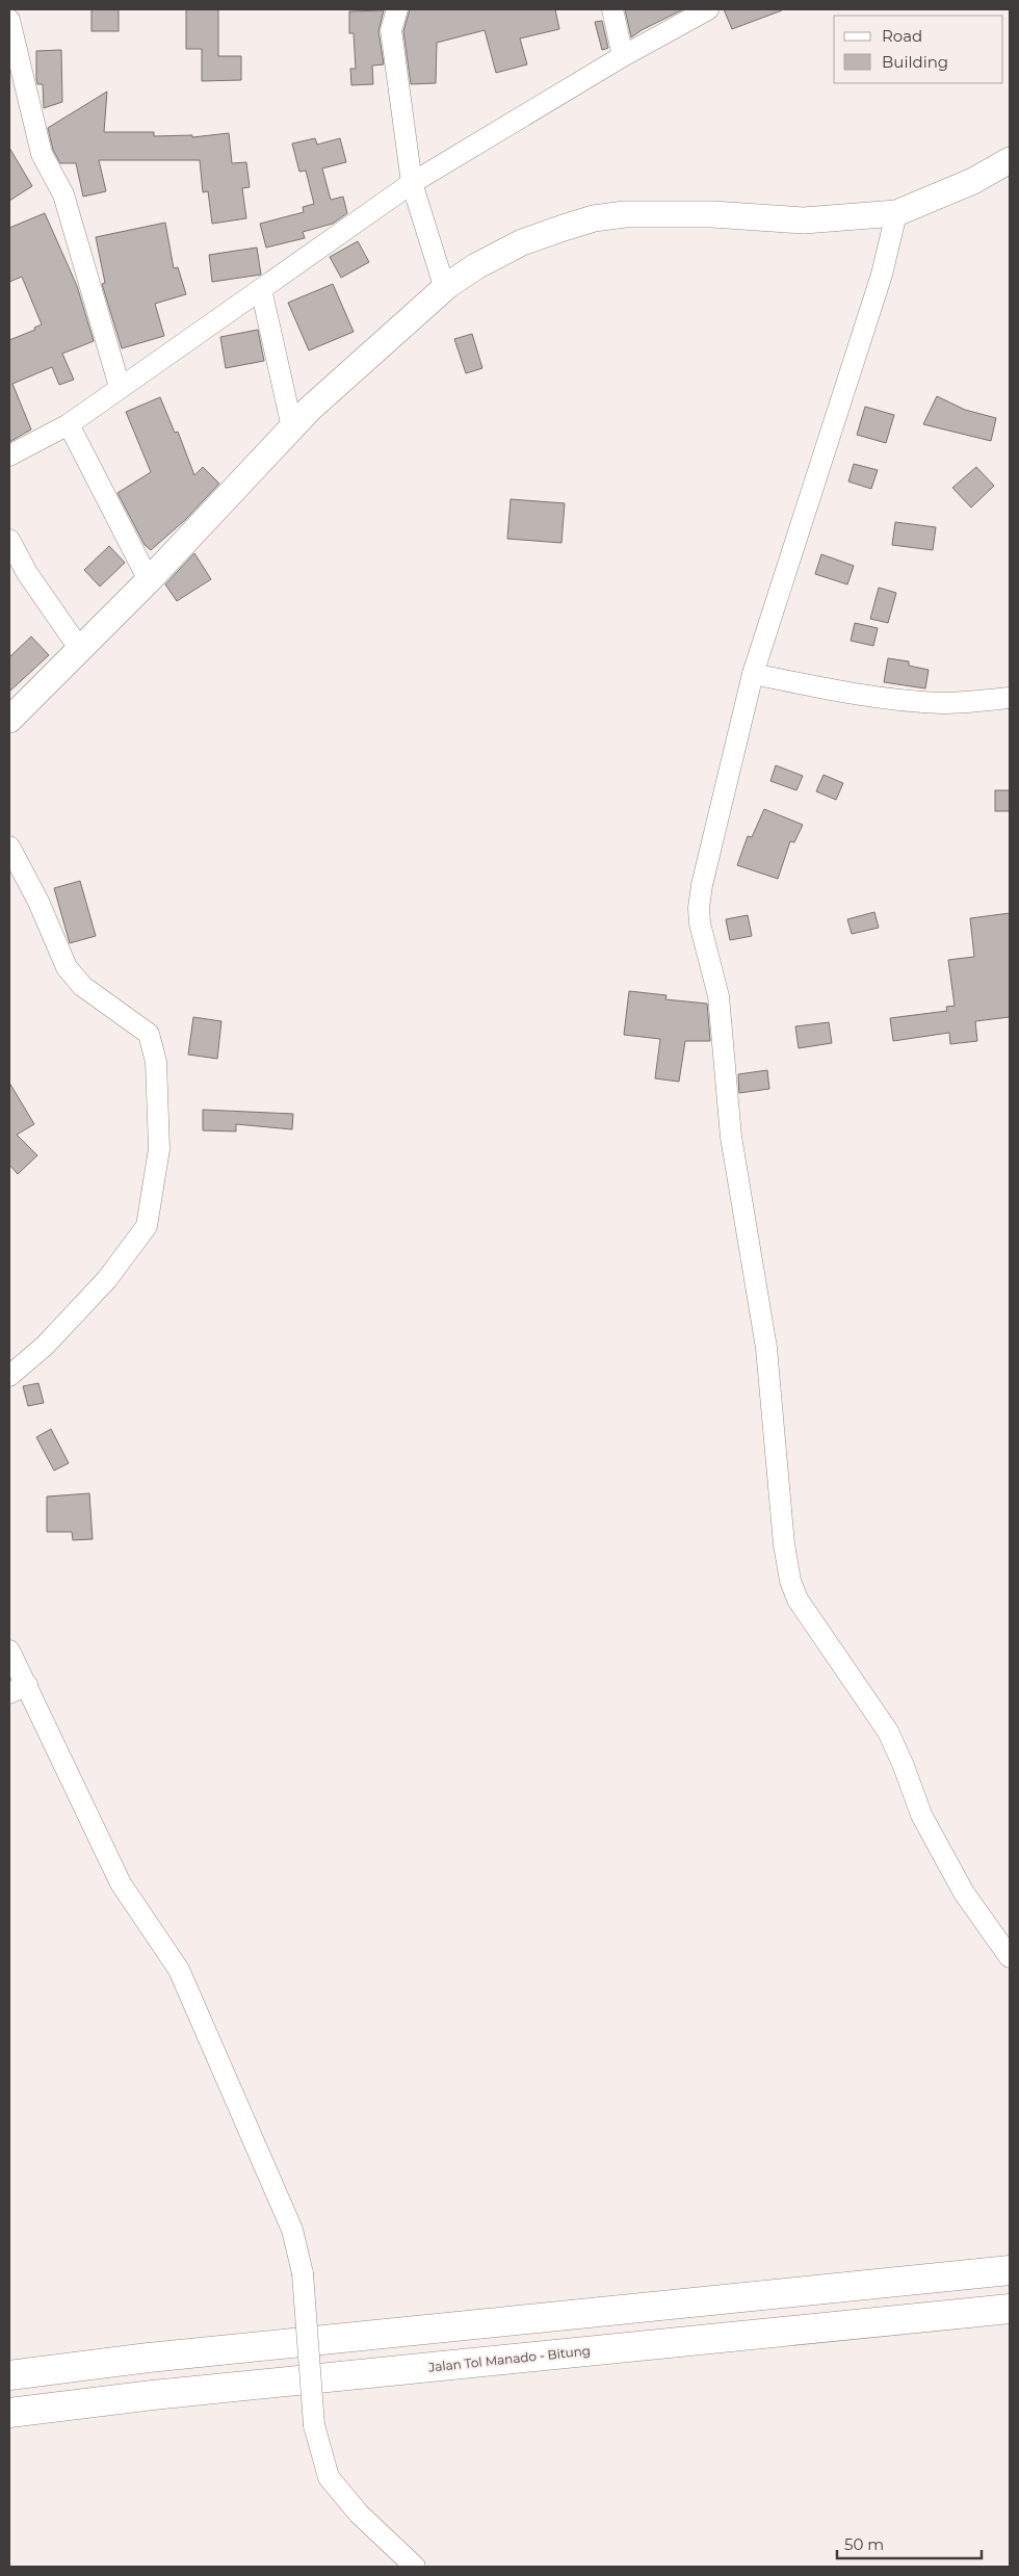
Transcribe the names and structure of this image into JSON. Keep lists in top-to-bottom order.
{
  "streets": {
    "highway": ["Jalan Tol Manado - Bitung"]
  },
  "legend": ["Road", "Building"],
  "scale_bar": "50 m"
}
